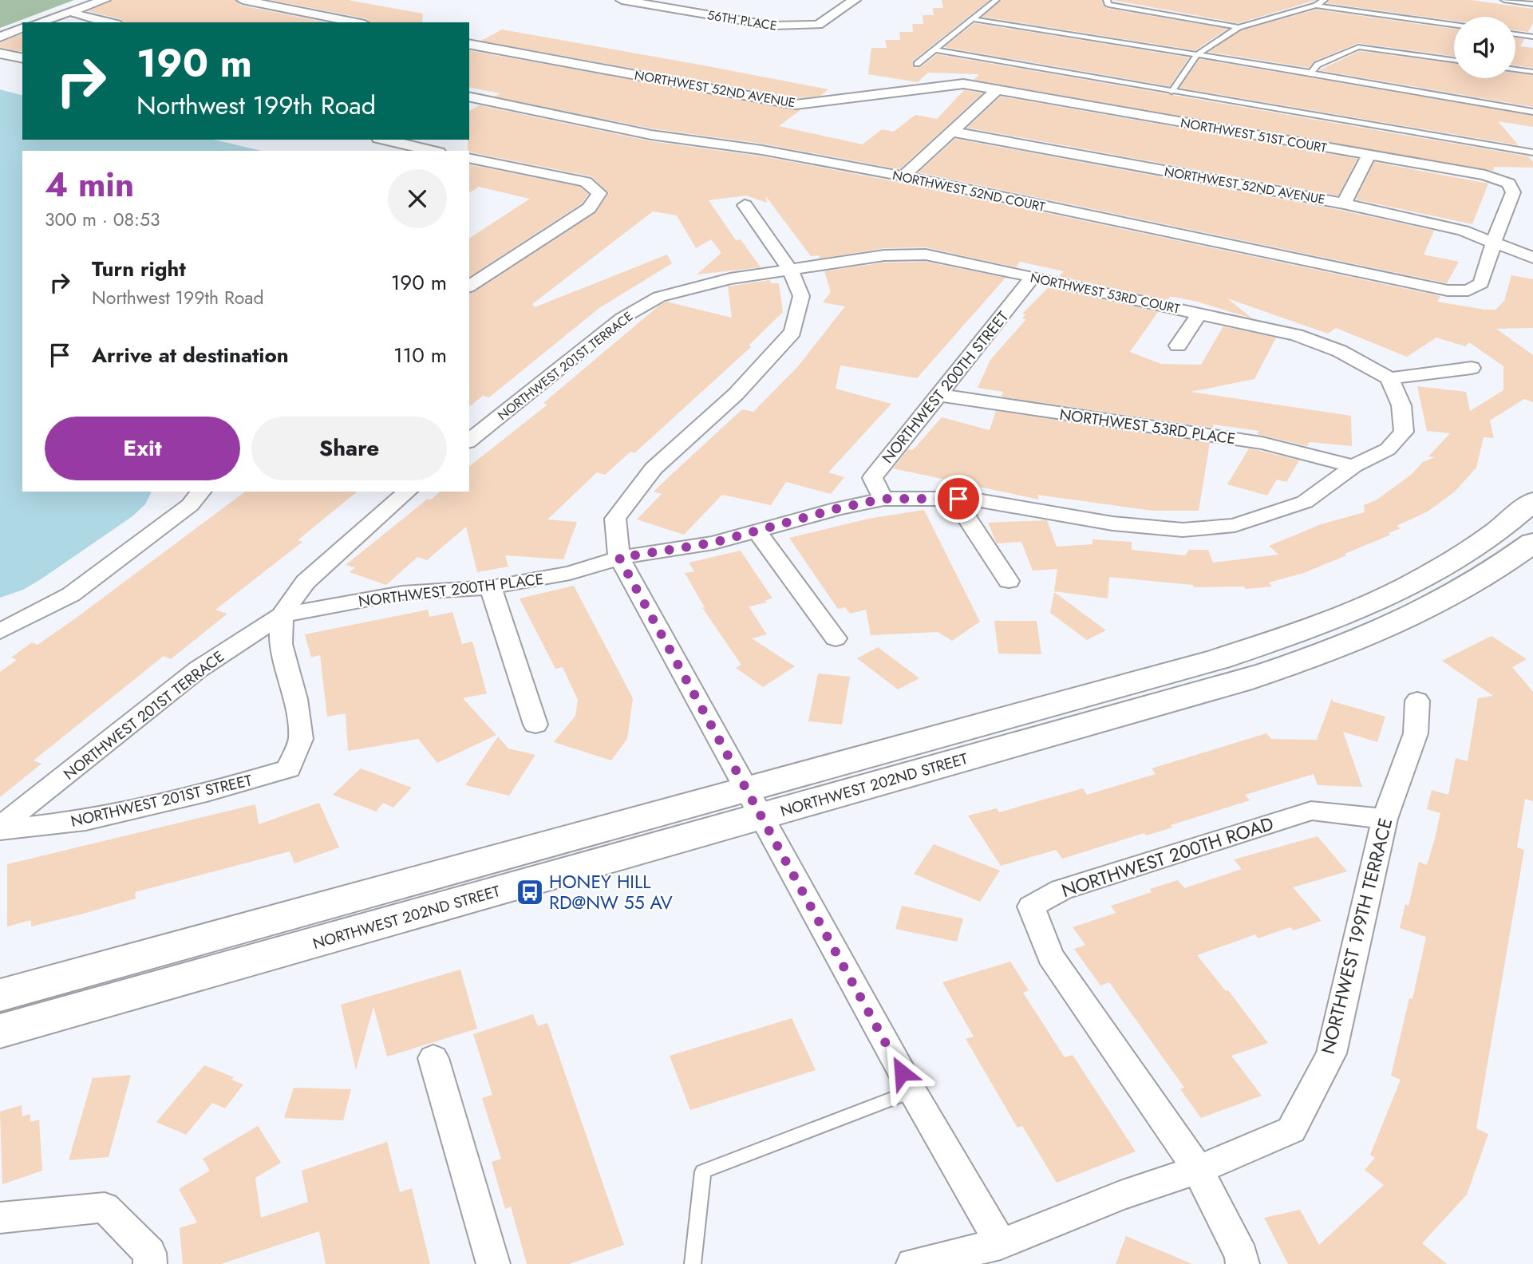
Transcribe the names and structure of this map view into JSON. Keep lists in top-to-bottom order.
{
  "streets": {
    "main road": ["NORTHWEST 202ND STREET"],
    "street": [
      "56TH PLACE",
      "NORTHWEST 52ND AVENUE",
      "NORTHWEST 51ST COURT",
      "NORTHWEST 52ND COURT",
      "NORTHWEST 53RD COURT",
      "NORTHWEST 201ST TERRACE",
      "NORTHWEST 200TH STREET",
      "NORTHWEST 53RD PLACE",
      "NORTHWEST 200TH PLACE",
      "NORTHWEST 201ST STREET",
      "NORTHWEST 200TH ROAD",
      "NORTHWEST 199TH TERRACE"
    ]
  },
  "crossings": [
    ["NORTHWEST 52ND AVENUE", "NORTHWEST 51ST COURT"],
    ["NORTHWEST 52ND AVENUE", "NORTHWEST 52ND COURT"],
    ["NORTHWEST 51ST COURT", "NORTHWEST 52ND COURT"],
    ["NORTHWEST 53RD COURT", "NORTHWEST 201ST TERRACE"],
    ["NORTHWEST 53RD COURT", "NORTHWEST 200TH STREET"],
    ["NORTHWEST 53RD COURT", "NORTHWEST 200TH PLACE"],
    ["NORTHWEST 201ST TERRACE", "NORTHWEST 200TH PLACE"],
    ["NORTHWEST 201ST TERRACE", "NORTHWEST 201ST STREET"],
    ["NORTHWEST 200TH STREET", "NORTHWEST 53RD PLACE"],
    ["NORTHWEST 200TH STREET", "NORTHWEST 200TH PLACE"],
    ["NORTHWEST 53RD PLACE", "NORTHWEST 200TH PLACE"],
    ["NORTHWEST 200TH PLACE", "NORTHWEST 201ST STREET"],
    ["NORTHWEST 200TH ROAD", "NORTHWEST 199TH TERRACE"]
  ],
  "places": {
    "bus stop": ["HONEY HILL RD@NW 55 AV"]
  },
  "page": {
    "turn": ["190 m", "Northwest 199th Road"],
    "heading": ["4 min", "300 m · 08:53"],
    "list": [
      {
        "name": "Turn right",
        "note": "Northwest 199th Road",
        "value": "190 m"
      },
      {
        "name": "Arrive at destination",
        "value": "110 m"
      }
    ],
    "buttons": ["Exit", "Share"]
  }
}
